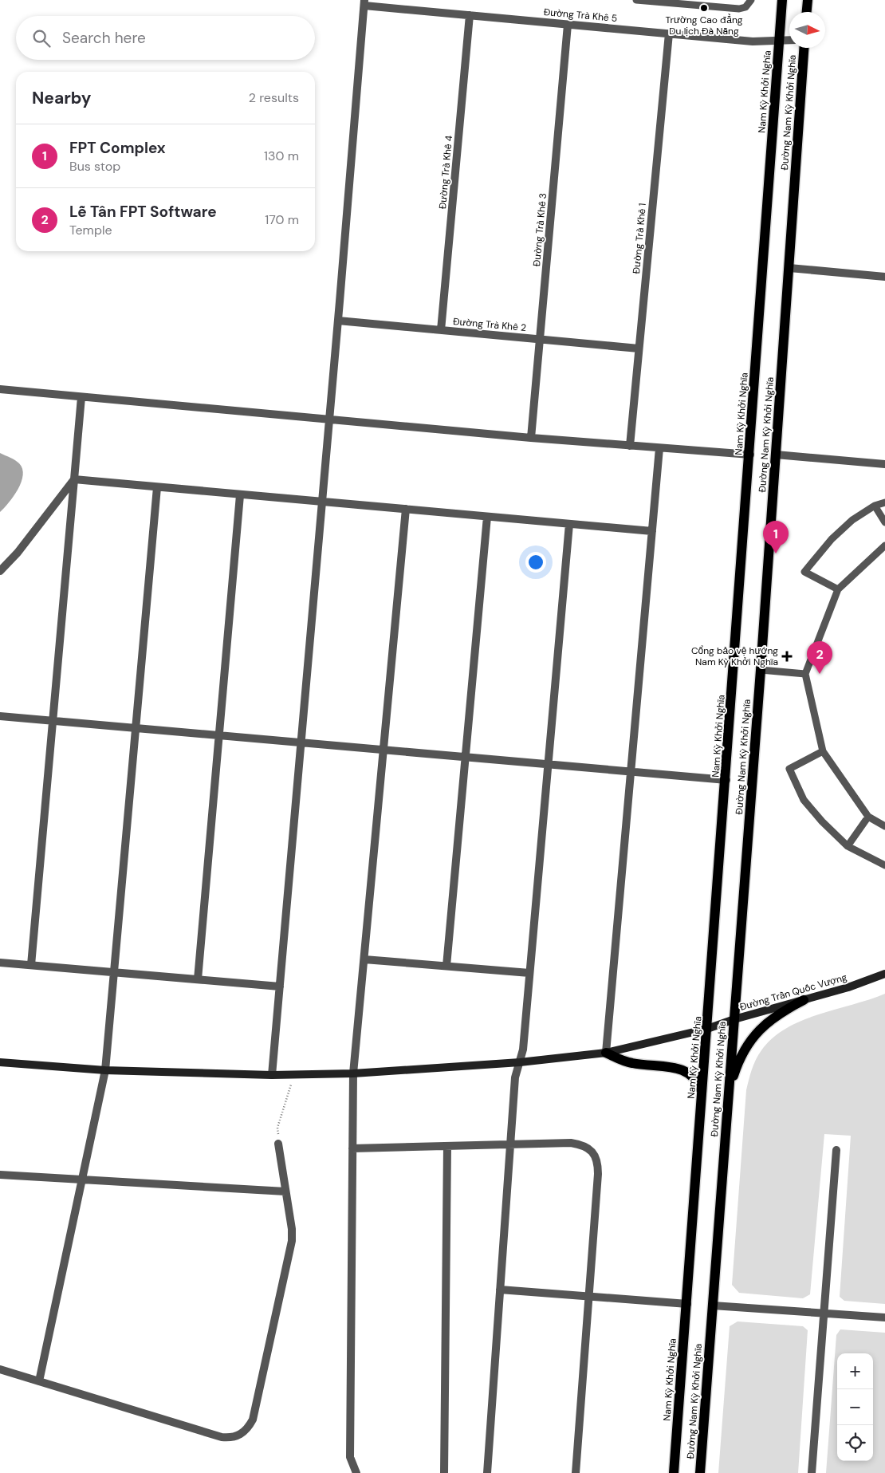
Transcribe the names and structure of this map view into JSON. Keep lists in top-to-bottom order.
{
  "streets": {
    "main road": ["Nam Kỳ Khởi Nghĩa", "Đường Nam Kỳ Khởi Nghĩa"],
    "street": [
      "Đường Trà Khê 5",
      "Đường Trà Khê 4",
      "Đường Trà Khê 3",
      "Đường Trà Khê 1",
      "Đường Trà Khê 2",
      "Đường Trần Quốc Vượng"
    ]
  },
  "crossings": [
    ["Đường Trà Khê 5", "Nam Kỳ Khởi Nghĩa"],
    ["Đường Trà Khê 5", "Đường Trà Khê 4"],
    ["Đường Trà Khê 5", "Đường Trà Khê 3"],
    ["Đường Trà Khê 5", "Đường Trà Khê 1"],
    ["Nam Kỳ Khởi Nghĩa", "Đường Trần Quốc Vượng"],
    ["Đường Nam Kỳ Khởi Nghĩa", "Đường Trần Quốc Vượng"],
    ["Đường Trà Khê 4", "Đường Trà Khê 2"],
    ["Đường Trà Khê 3", "Đường Trà Khê 2"],
    ["Đường Trà Khê 1", "Đường Trà Khê 2"]
  ],
  "places": {
    "other": ["Trường Cao đẳng Du lịch Đà Nẵng"],
    "health": ["Cổng bảo vệ hướng Nam Kỳ Khởi Nghĩa"]
  },
  "north": "right",
  "page": {
    "search": "Search here",
    "heading": ["Nearby", "2 results"],
    "list": [
      {
        "mark": "1",
        "name": "FPT Complex",
        "note": "Bus stop",
        "value": "130 m"
      },
      {
        "mark": "2",
        "name": "Lễ Tân FPT Software",
        "note": "Temple",
        "value": "170 m"
      }
    ],
    "pins": ["1", "2"],
    "map_buttons": ["+", "−"]
  }
}
